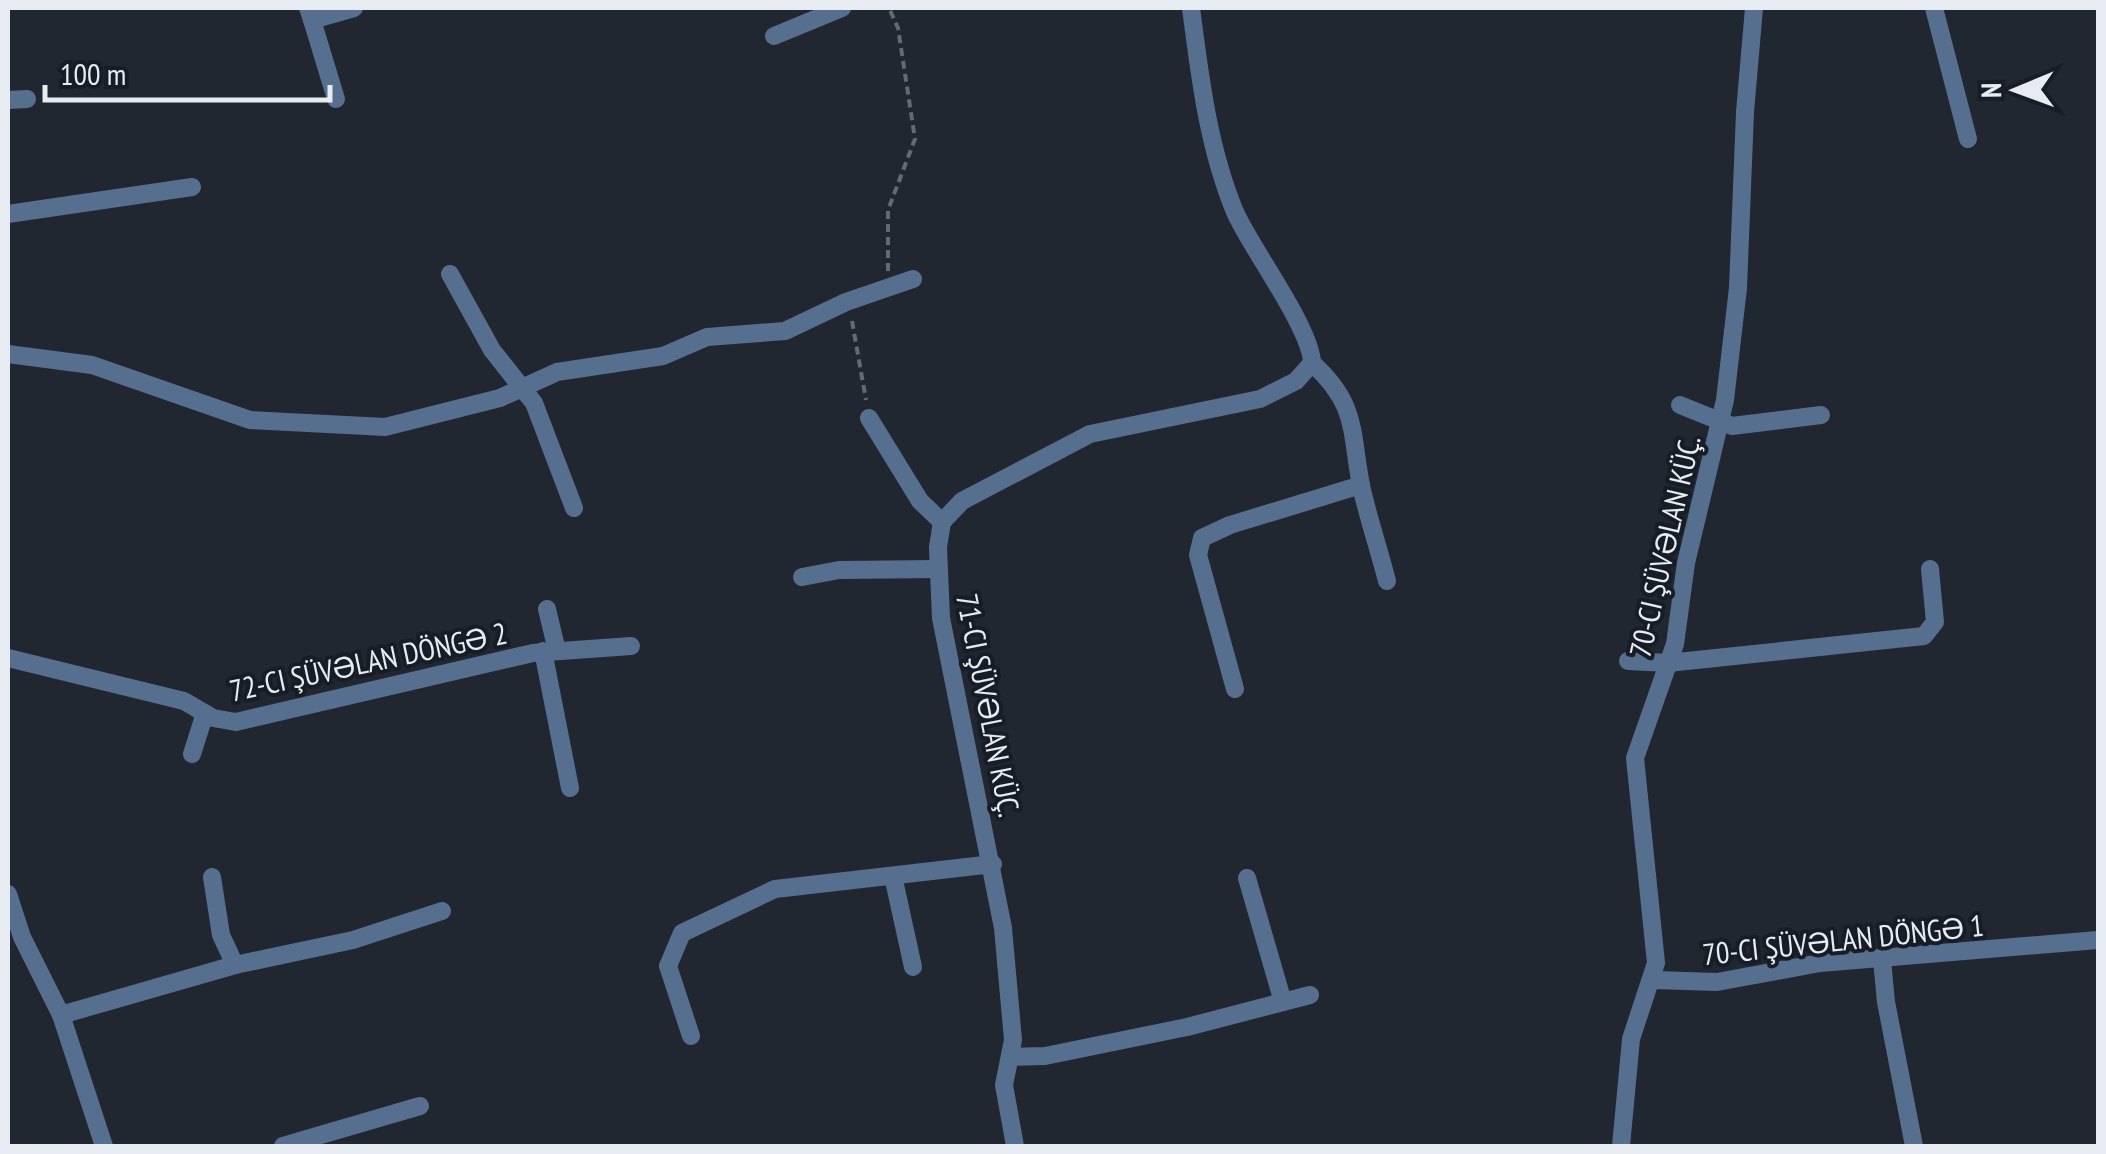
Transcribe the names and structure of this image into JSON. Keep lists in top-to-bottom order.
{
  "streets": {
    "street": [
      "70-CI ŞÜVƏLAN KÜÇ.",
      "72-CI ŞÜVƏLAN DÖNGƏ 2",
      "71-CI ŞÜVƏLAN KÜÇ.",
      "70-CI ŞÜVƏLAN DÖNGƏ 1"
    ]
  },
  "crossings": [
    ["70-CI ŞÜVƏLAN KÜÇ.", "70-CI ŞÜVƏLAN DÖNGƏ 1"]
  ],
  "scale_bar": "100 m",
  "north": "left"
}
